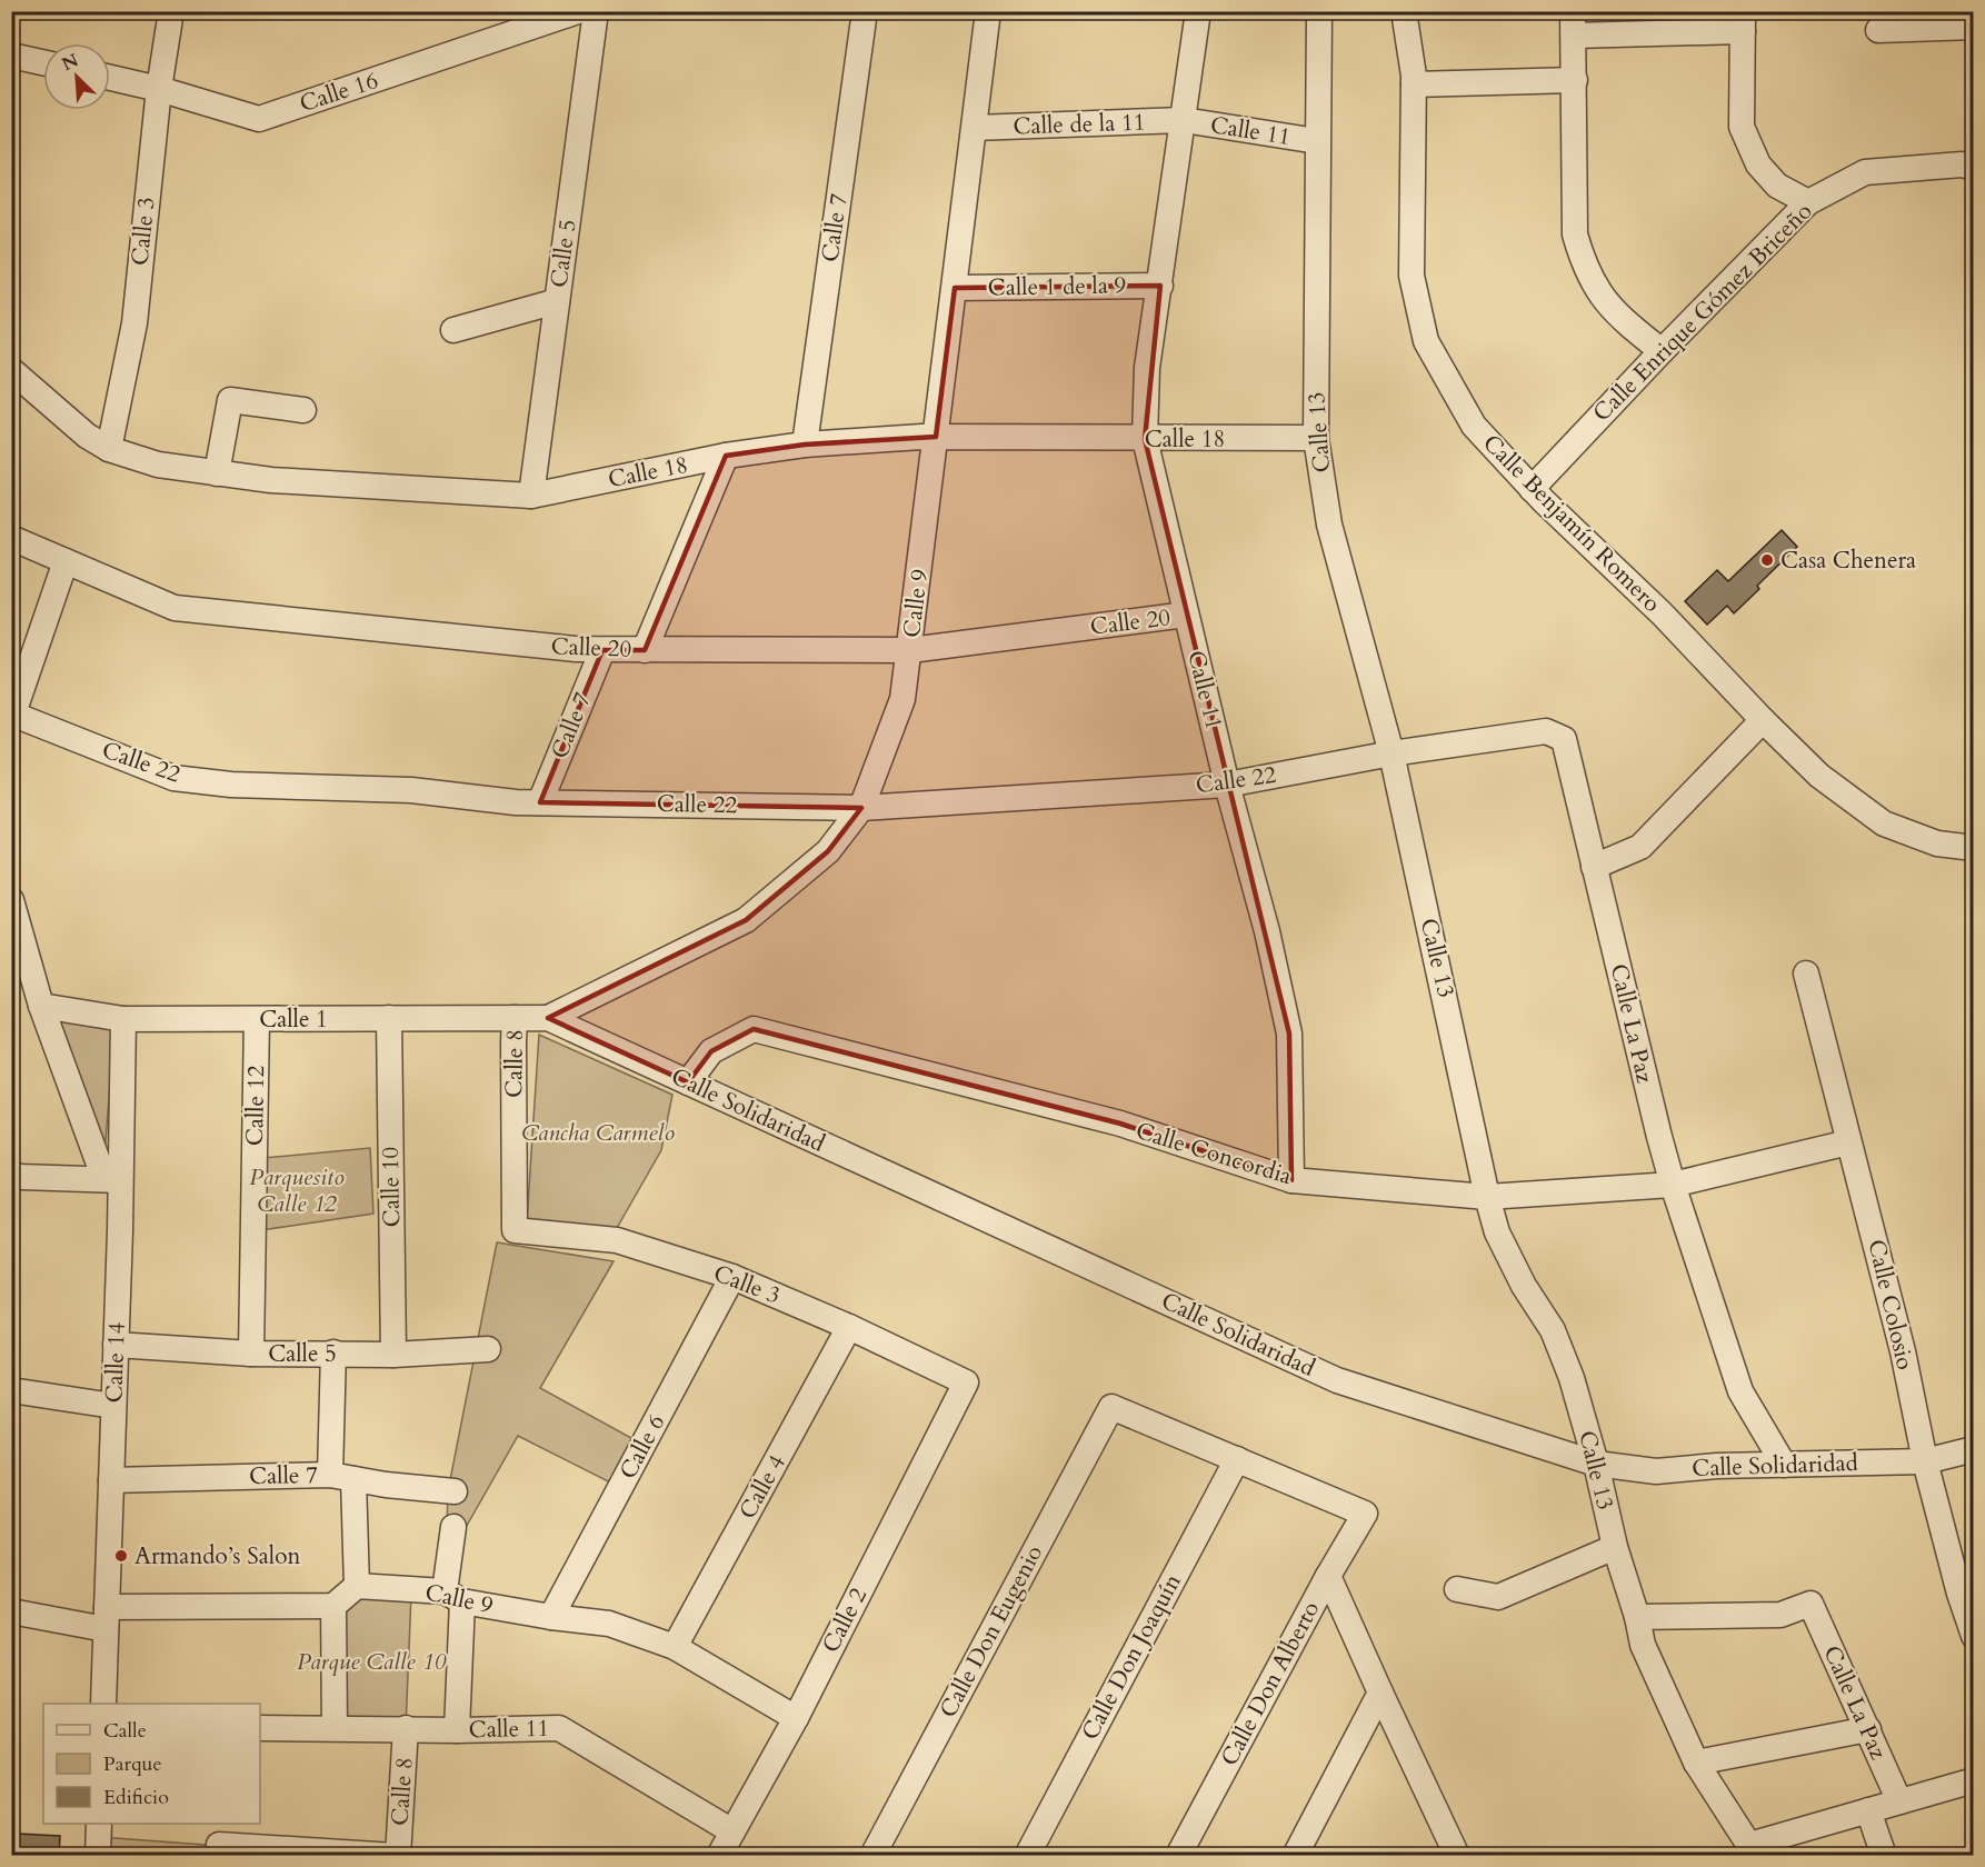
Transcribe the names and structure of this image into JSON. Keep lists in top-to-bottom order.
{
  "streets": {
    "street": [
      "Calle 16",
      "Calle de la 11",
      "Calle 11",
      "Calle 7",
      "Calle 3",
      "Calle 5",
      "Calle 1 de la 9",
      "Calle Enrique Gómez Briceño",
      "Calle 13",
      "Calle 18",
      "Calle Benjamín Romero",
      "Calle 9",
      "Calle 20",
      "Calle 22",
      "Calle 1",
      "Calle La Paz",
      "Calle 8",
      "Calle 12",
      "Calle Solidaridad",
      "Calle Concordia",
      "Calle 10",
      "Calle Colosio",
      "Calle 14",
      "Calle 6",
      "Calle 4",
      "Calle 2",
      "Calle Don Eugenio",
      "Calle Don Joaquín",
      "Calle Don Alberto"
    ]
  },
  "crossings": [
    ["Calle 16", "Calle 3"],
    ["Calle de la 11", "Calle 11"],
    ["Calle de la 11", "Calle 9"],
    ["Calle 11", "Calle 1 de la 9"],
    ["Calle 11", "Calle 13"],
    ["Calle 11", "Calle 18"],
    ["Calle 11", "Calle 20"],
    ["Calle 11", "Calle 22"],
    ["Calle 11", "Calle 8"],
    ["Calle 11", "Calle Concordia"],
    ["Calle 11", "Calle 2"],
    ["Calle 7", "Calle 18"],
    ["Calle 7", "Calle 20"],
    ["Calle 7", "Calle 22"],
    ["Calle 7", "Calle 14"],
    ["Calle 3", "Calle 18"],
    ["Calle 3", "Calle 8"],
    ["Calle 3", "Calle 6"],
    ["Calle 3", "Calle 4"],
    ["Calle 3", "Calle 2"],
    ["Calle 5", "Calle 18"],
    ["Calle 5", "Calle 12"],
    ["Calle 5", "Calle 10"],
    ["Calle 5", "Calle 14"],
    ["Calle 1 de la 9", "Calle 9"],
    ["Calle Enrique Gómez Briceño", "Calle Benjamín Romero"],
    ["Calle 13", "Calle 18"],
    ["Calle 13", "Calle 22"],
    ["Calle 13", "Calle La Paz"],
    ["Calle 13", "Calle Solidaridad"],
    ["Calle 13", "Calle Concordia"],
    ["Calle 18", "Calle 9"],
    ["Calle 9", "Calle 20"],
    ["Calle 9", "Calle 22"],
    ["Calle 9", "Calle 1"],
    ["Calle 9", "Calle Solidaridad"],
    ["Calle 9", "Calle 6"],
    ["Calle 9", "Calle 4"],
    ["Calle 9", "Calle 2"],
    ["Calle 22", "Calle La Paz"],
    ["Calle 1", "Calle 8"],
    ["Calle 1", "Calle 12"],
    ["Calle 1", "Calle Solidaridad"],
    ["Calle 1", "Calle 10"],
    ["Calle 1", "Calle 14"],
    ["Calle La Paz", "Calle Solidaridad"],
    ["Calle La Paz", "Calle Concordia"],
    ["Calle Solidaridad", "Calle Concordia"],
    ["Calle Solidaridad", "Calle Colosio"],
    ["Calle Concordia", "Calle Colosio"],
    ["Calle Don Eugenio", "Calle Don Joaquín"],
    ["Calle Don Eugenio", "Calle Don Alberto"],
    ["Calle Don Joaquín", "Calle Don Alberto"]
  ],
  "parks": ["Cancha Carmelo", "Parquesito Calle 12", "Parque Calle 10"],
  "places": ["Casa Chenera", "Armando’s Salon"],
  "legend": ["Calle", "Parque", "Edificio"],
  "north": "top left"
}
